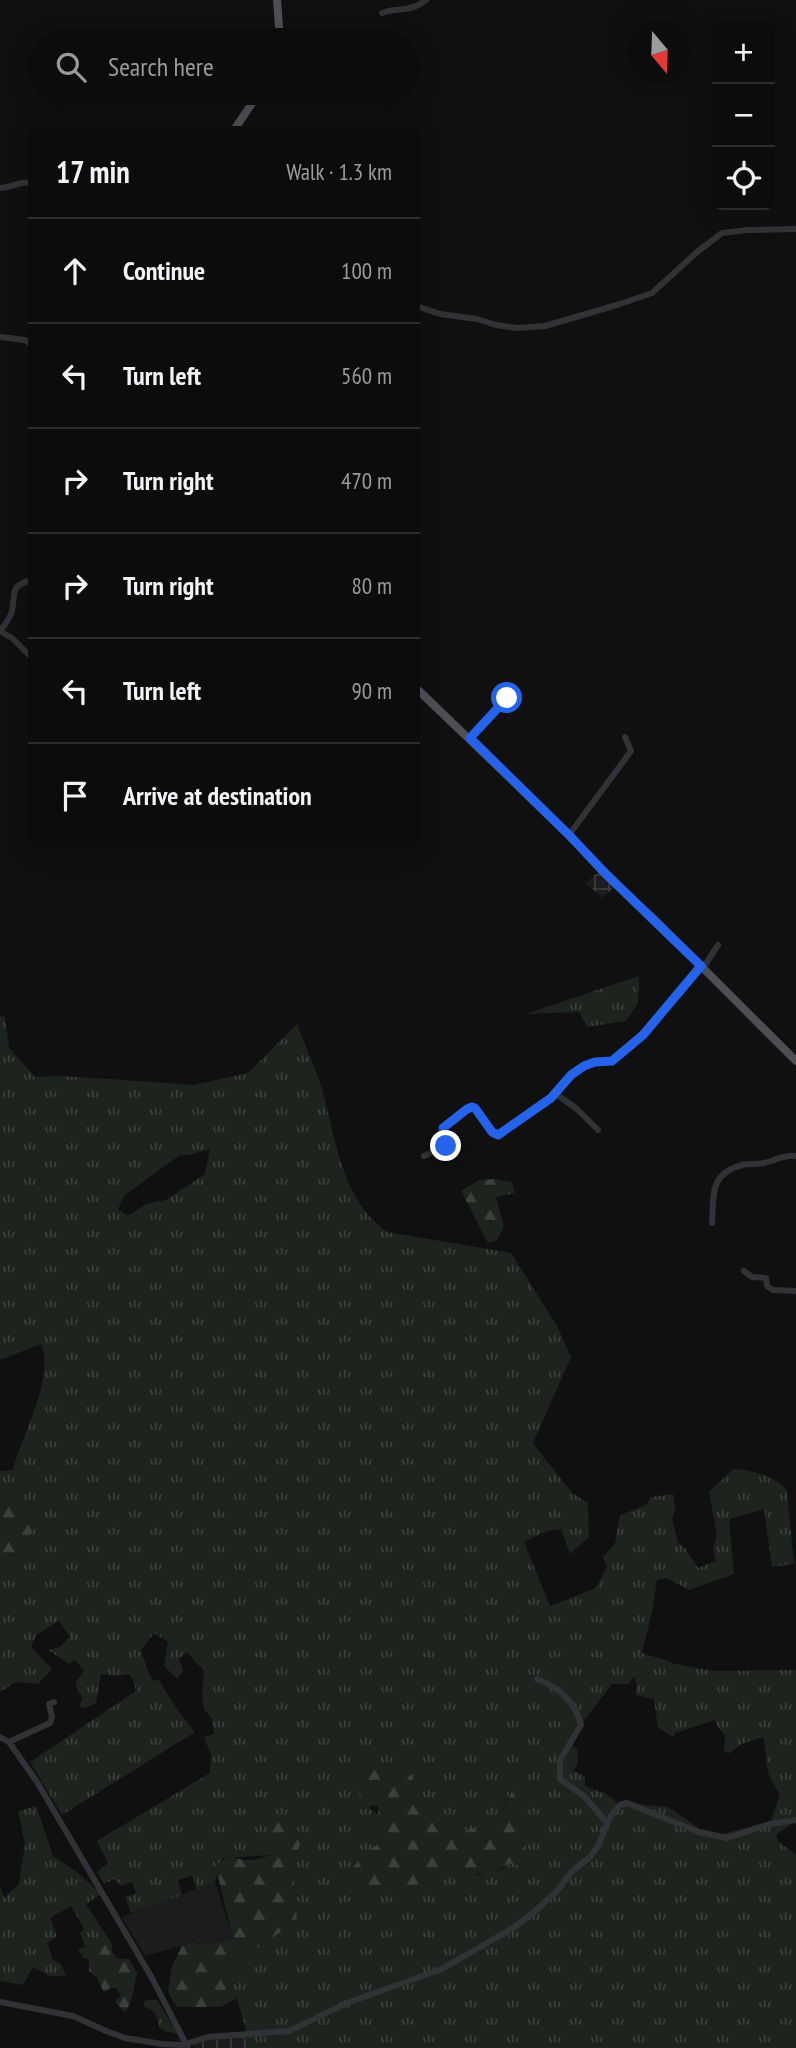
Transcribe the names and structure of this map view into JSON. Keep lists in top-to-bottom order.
{
  "north": "bottom",
  "page": {
    "map_buttons": ["+", "−"],
    "search": "Search here",
    "heading": ["17 min", "Walk · 1.3 km"],
    "list": [
      ["Continue", "100 m"],
      ["Turn left", "560 m"],
      ["Turn right", "470 m"],
      ["Turn right", "80 m"],
      ["Turn left", "90 m"],
      "Arrive at destination"
    ]
  }
}
